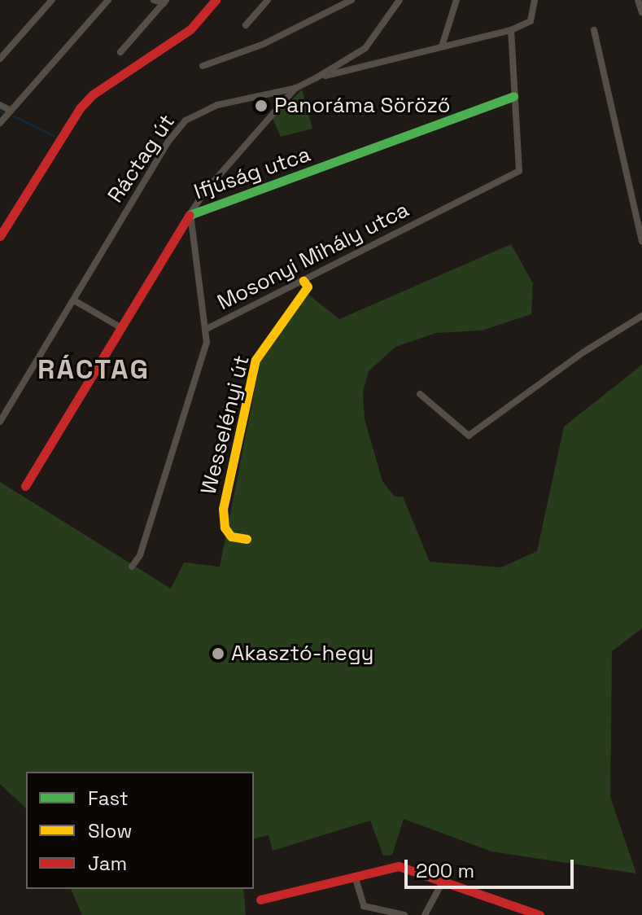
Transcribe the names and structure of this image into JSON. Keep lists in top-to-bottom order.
{
  "streets": {
    "street": [
      "Ráctag út",
      "Ifjúság utca",
      "Mosonyi Mihály utca",
      "Wesselényi út"
    ]
  },
  "crossings": [
    ["Ifjúság utca", "Mosonyi Mihály utca"],
    ["Mosonyi Mihály utca", "Wesselényi út"]
  ],
  "districts": ["RÁCTAG"],
  "places": ["Panoráma Söröző", "Akasztó-hegy"],
  "legend": ["Fast", "Slow", "Jam"],
  "scale_bar": "200 m"
}
